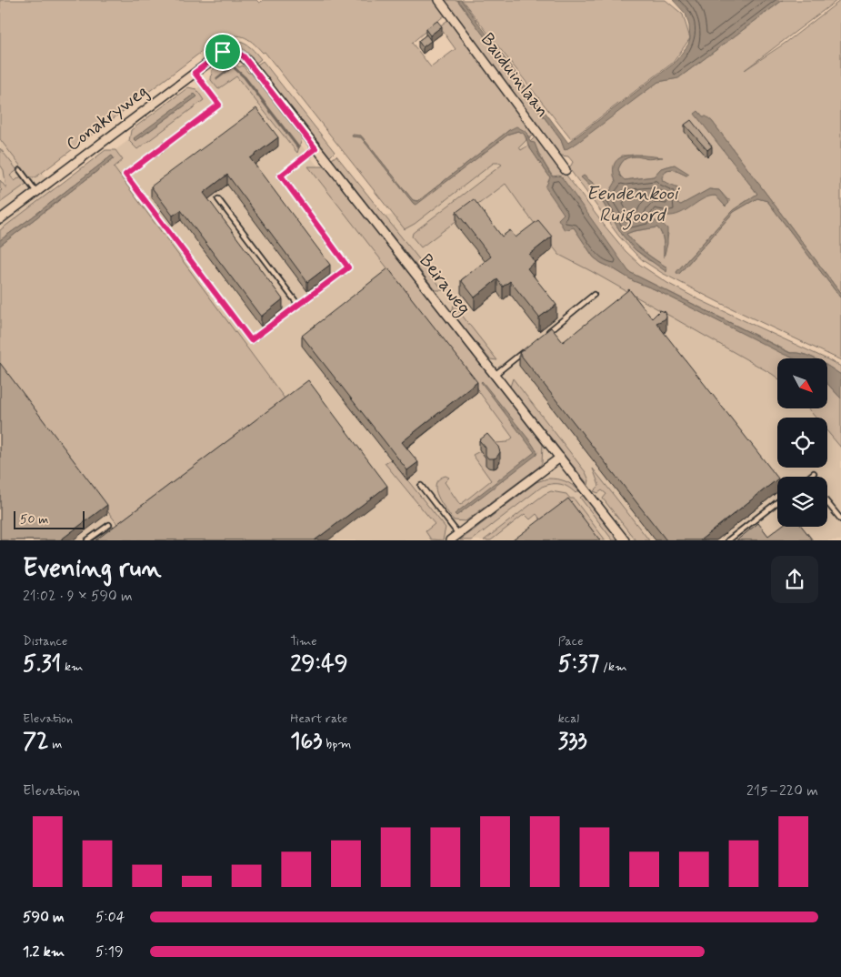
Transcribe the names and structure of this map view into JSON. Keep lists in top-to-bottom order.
{
  "streets": {
    "street": ["Bauduinlaan", "Conakryweg", "Beiraweg"]
  },
  "crossings": [
    ["Conakryweg", "Beiraweg"]
  ],
  "water": ["Eendenkooi Ruigoord"],
  "scale_bar": "50 m",
  "north": "bottom right",
  "page": {
    "scale": "50 m",
    "heading": ["Evening run", "21:02 · 9 × 590 m"],
    "stats": [
      ["Distance", "5.31 km"],
      ["Time", "29:49"],
      ["Pace", "5:37 /km"],
      ["Elevation", "72 m"],
      ["Heart rate", "163 bpm"],
      ["kcal", "333"]
    ],
    "chart": ["Elevation", "215–220 m"],
    "list": [
      {
        "name": "590 m",
        "note": "5:04"
      },
      {
        "name": "1.2 km",
        "note": "5:19"
      }
    ]
  }
}
